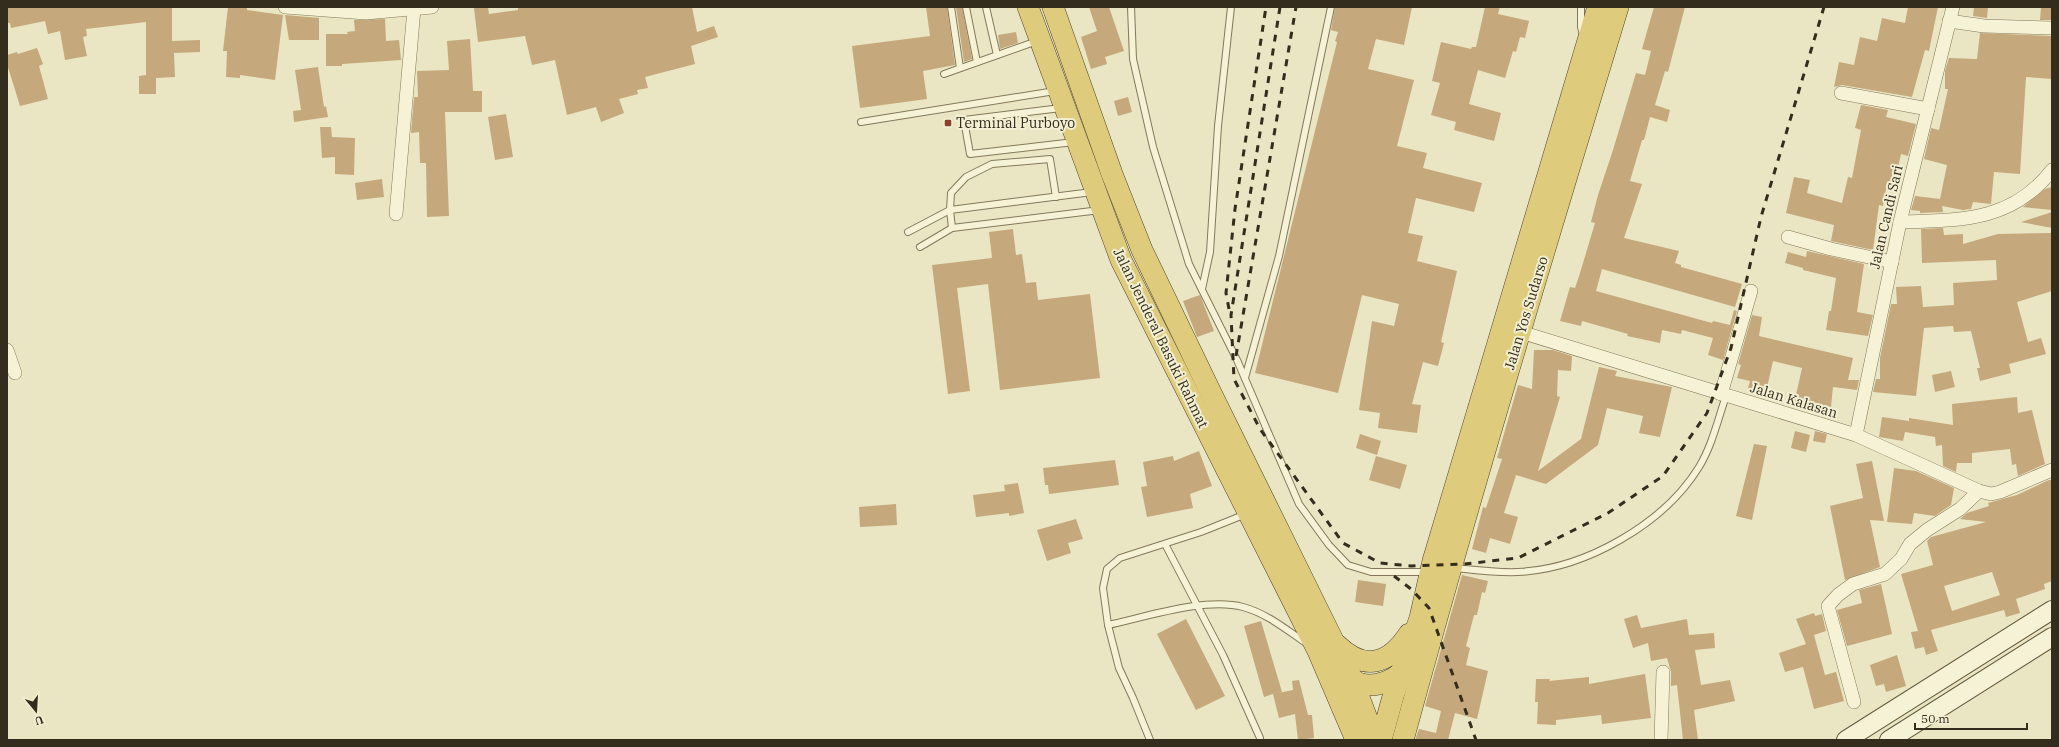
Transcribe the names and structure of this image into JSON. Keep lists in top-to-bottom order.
{
  "streets": {
    "highway": ["Jalan Yos Sudarso", "Jalan Jenderal Basuki Rahmat"],
    "street": ["Jalan Candi Sari", "Jalan Kalasan"]
  },
  "crossings": [
    ["Jalan Candi Sari", "Jalan Kalasan"],
    ["Jalan Yos Sudarso", "Jalan Kalasan"]
  ],
  "places": {
    "transit": ["Terminal Purboyo"]
  },
  "scale_bar": "50 m",
  "north": "bottom"
}
